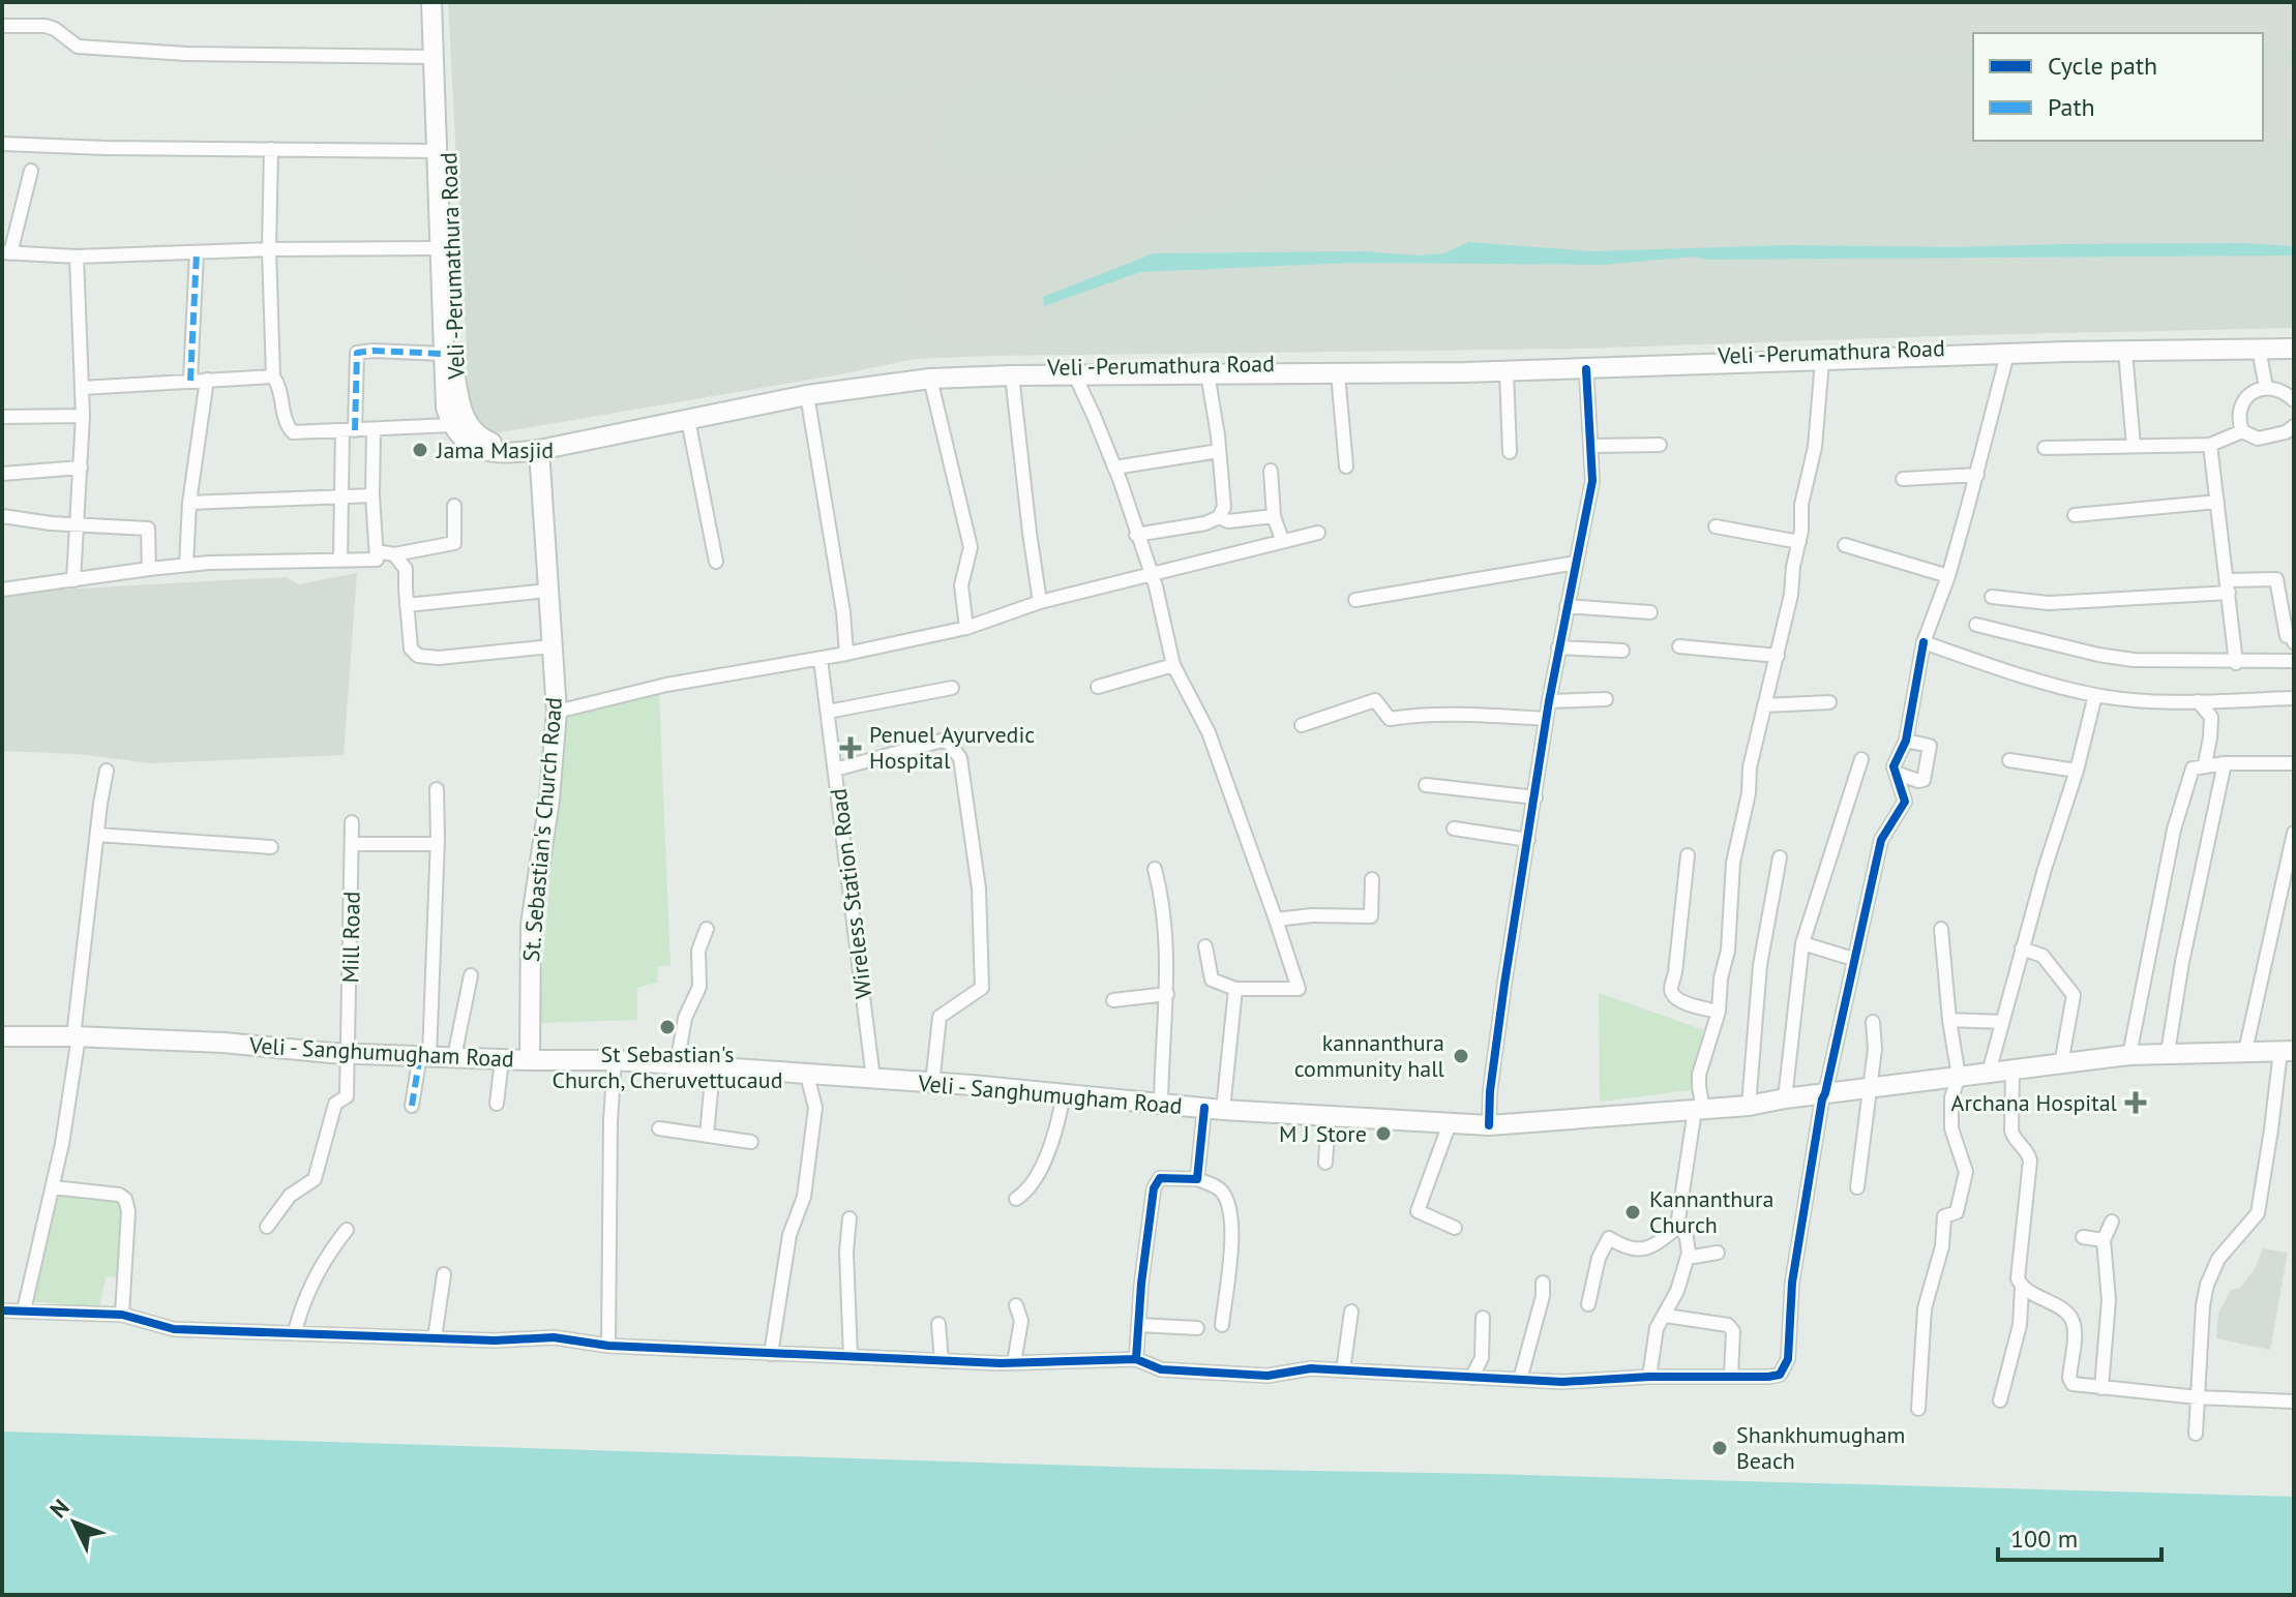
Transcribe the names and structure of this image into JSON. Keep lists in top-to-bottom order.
{
  "streets": {
    "main road": ["Veli -Perumathura Road", "St. Sebastian's Church Road", "Veli - Sanghumugham Road"],
    "street": ["Wireless Station Road", "Mill Road"]
  },
  "crossings": [
    ["St. Sebastian's Church Road", "Veli - Sanghumugham Road"],
    ["Wireless Station Road", "Veli - Sanghumugham Road"],
    ["Mill Road", "Veli - Sanghumugham Road"]
  ],
  "places": {
    "other": [
      "Jama Masjid",
      "St Sebastian's Church, Cheruvettucaud",
      "kannanthura community hall",
      "M J Store",
      "Kannanthura Church",
      "Shankhumugham Beach"
    ],
    "health": ["Penuel Ayurvedic Hospital", "Archana Hospital"]
  },
  "legend": ["Cycle path", "Path"],
  "scale_bar": "100 m",
  "north": "top left"
}
